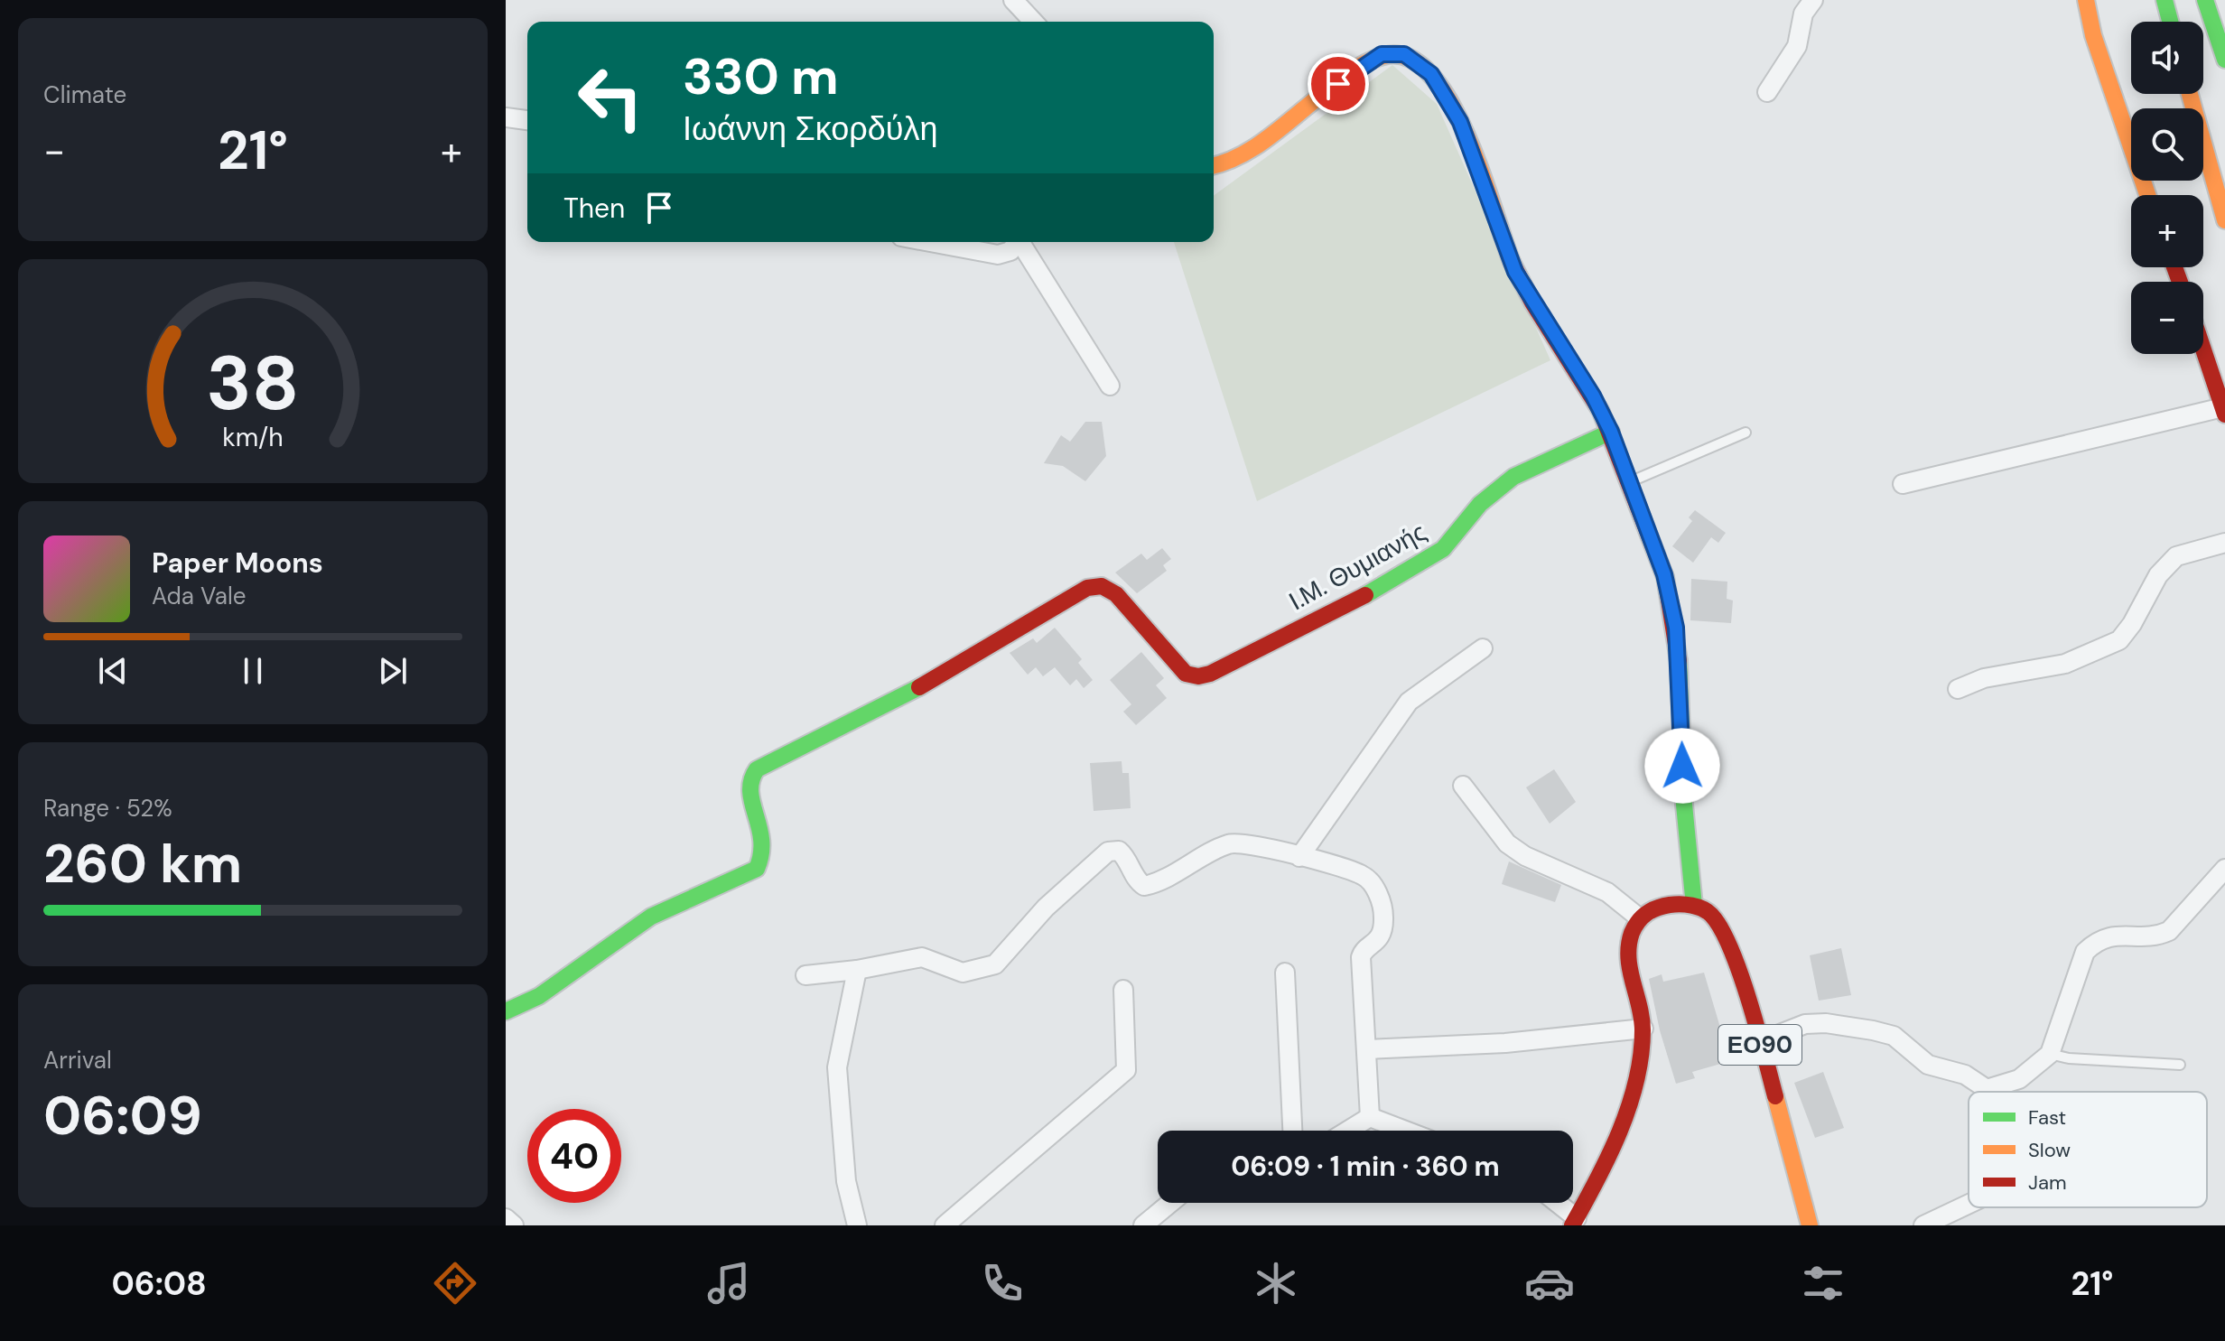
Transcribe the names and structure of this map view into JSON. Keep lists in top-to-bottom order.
{
  "streets": {
    "main road": ["Ι.Μ. Θυμιανής", "ΕΟ90"]
  },
  "legend": ["Fast", "Slow", "Jam"],
  "page": {
    "tile": [
      "Climate",
      ["Range · 52%", "260 km"],
      ["Arrival", "06:09"]
    ],
    "map_buttons": ["+", "−"],
    "turn": ["330 m", "Ιωάννη Σκορδύλη"],
    "heat": ["−", "21°", "+"],
    "then": "Then",
    "song": ["Paper Moons", "Ada Vale"],
    "limit": "40",
    "trip": "06:09 · 1 min · 360 m",
    "tabs": ["06:08", "21°"],
    "gauge": ["38", "km/h"]
  }
}
